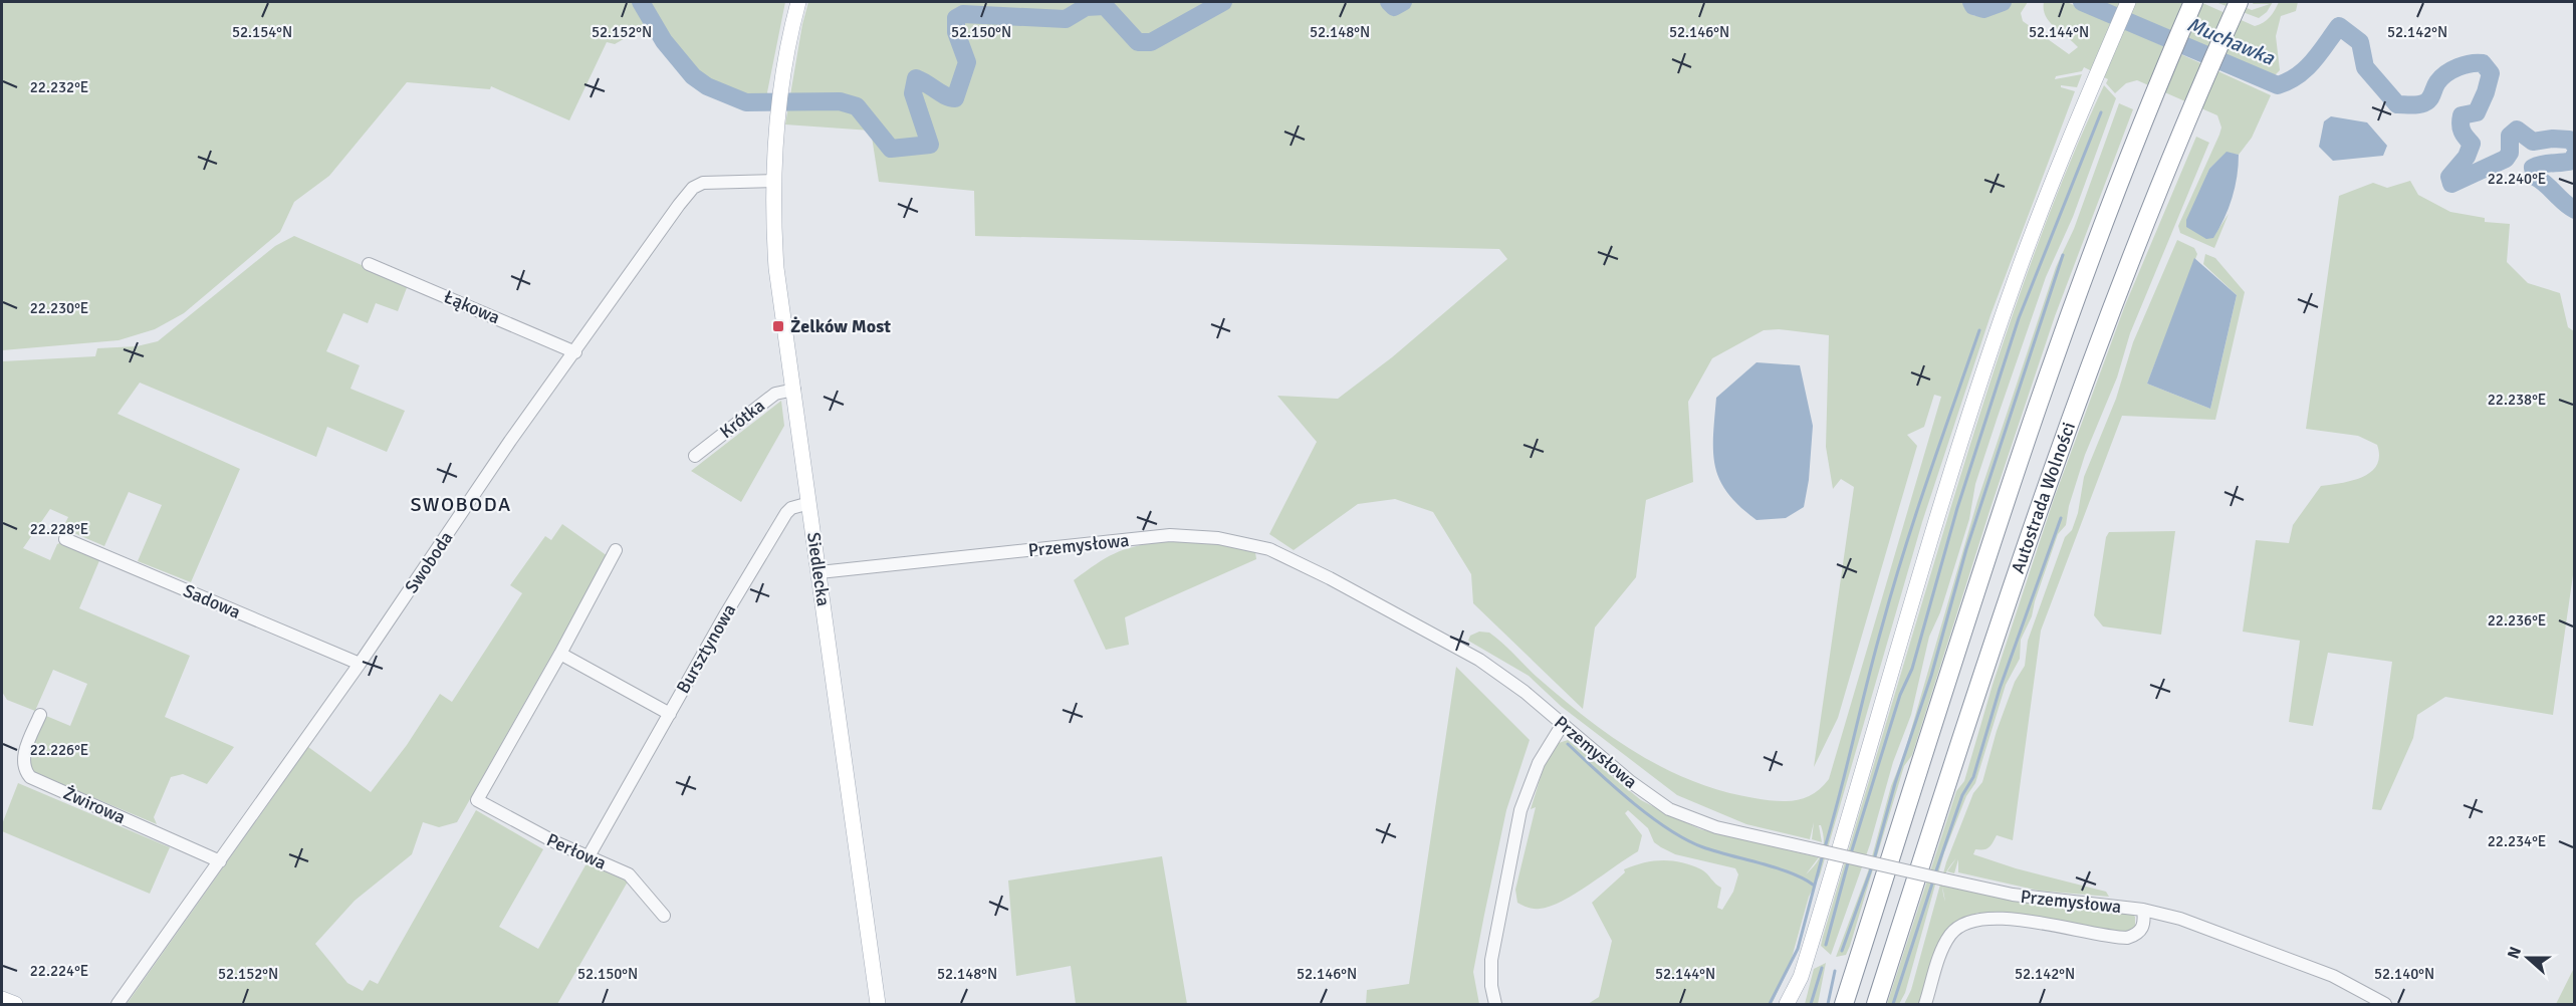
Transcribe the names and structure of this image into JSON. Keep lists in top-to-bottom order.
{
  "streets": {
    "highway": ["Autostrada Wolności"],
    "main road": ["Siedlecka"],
    "street": [
      "Łąkowa",
      "Krótka",
      "Przemysłowa",
      "Swoboda",
      "Sadowa",
      "Bursztynowa",
      "Żwirowa",
      "Perłowa"
    ]
  },
  "crossings": [
    ["Łąkowa", "Swoboda"],
    ["Krótka", "Siedlecka"],
    ["Przemysłowa", "Siedlecka"],
    ["Swoboda", "Siedlecka"],
    ["Swoboda", "Sadowa"],
    ["Swoboda", "Żwirowa"],
    ["Siedlecka", "Bursztynowa"],
    ["Bursztynowa", "Perłowa"]
  ],
  "districts": ["SWOBODA"],
  "water": ["Muchawka"],
  "places": {
    "transit": ["Żelków Most"]
  },
  "north": "left",
  "coordinates": [
    "52.154°N",
    "52.152°N",
    "52.148°N",
    "52.146°N",
    "52.144°N",
    "52.142°N",
    "52.150°N",
    "22.232°E",
    "22.240°E",
    "22.230°E",
    "22.238°E",
    "22.228°E",
    "22.236°E",
    "22.226°E",
    "22.234°E",
    "22.224°E",
    "52.140°N"
  ]
}
